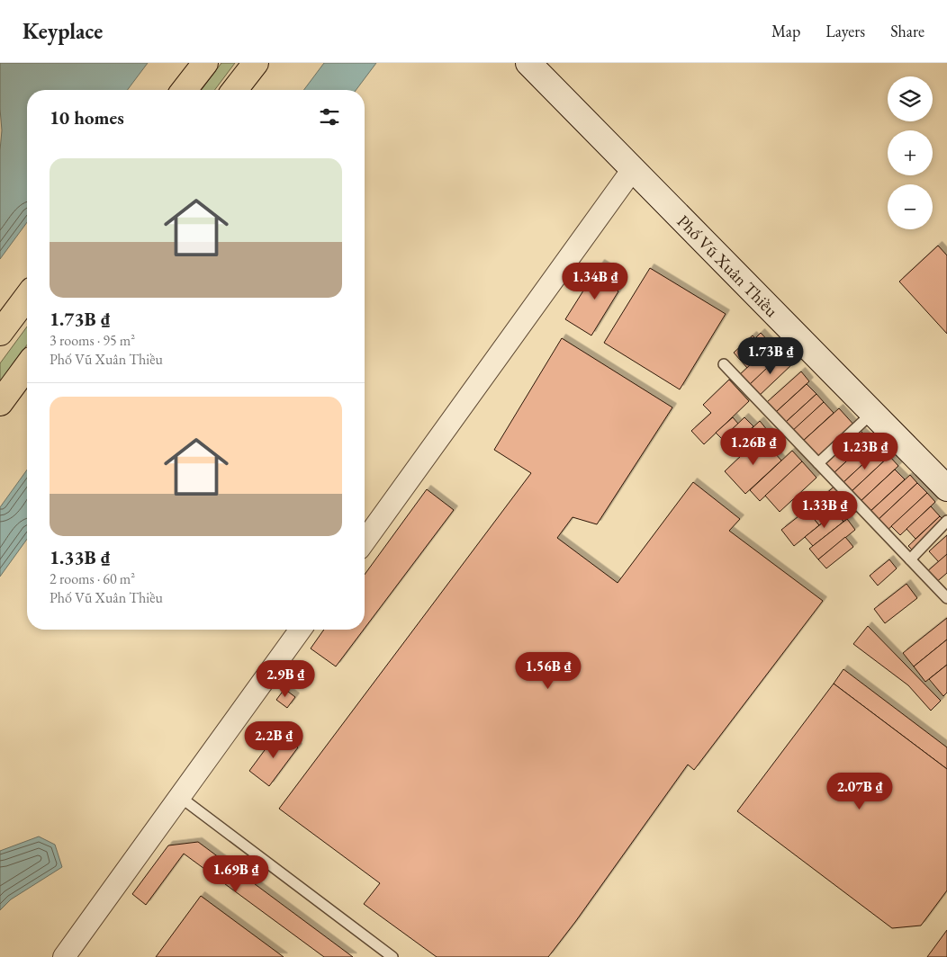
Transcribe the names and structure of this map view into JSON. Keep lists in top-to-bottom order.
{
  "streets": {
    "main road": ["Phố Vũ Xuân Thiều"]
  },
  "page": {
    "header": "Keyplace",
    "nav": ["Map", "Layers", "Share"],
    "map_buttons": ["+", "−"],
    "heading": "10 homes",
    "list": [
      {
        "name": "1.73B ₫",
        "note": "3 rooms · 95 m² · Phố Vũ Xuân Thiều"
      },
      {
        "name": "1.33B ₫",
        "note": "2 rooms · 60 m² · Phố Vũ Xuân Thiều"
      }
    ],
    "price": [
      "1.34B ₫",
      "1.73B ₫",
      "1.26B ₫",
      "1.23B ₫",
      "1.33B ₫",
      "1.56B ₫",
      "2.9B ₫",
      "2.2B ₫",
      "2.07B ₫",
      "1.69B ₫"
    ]
  }
}
